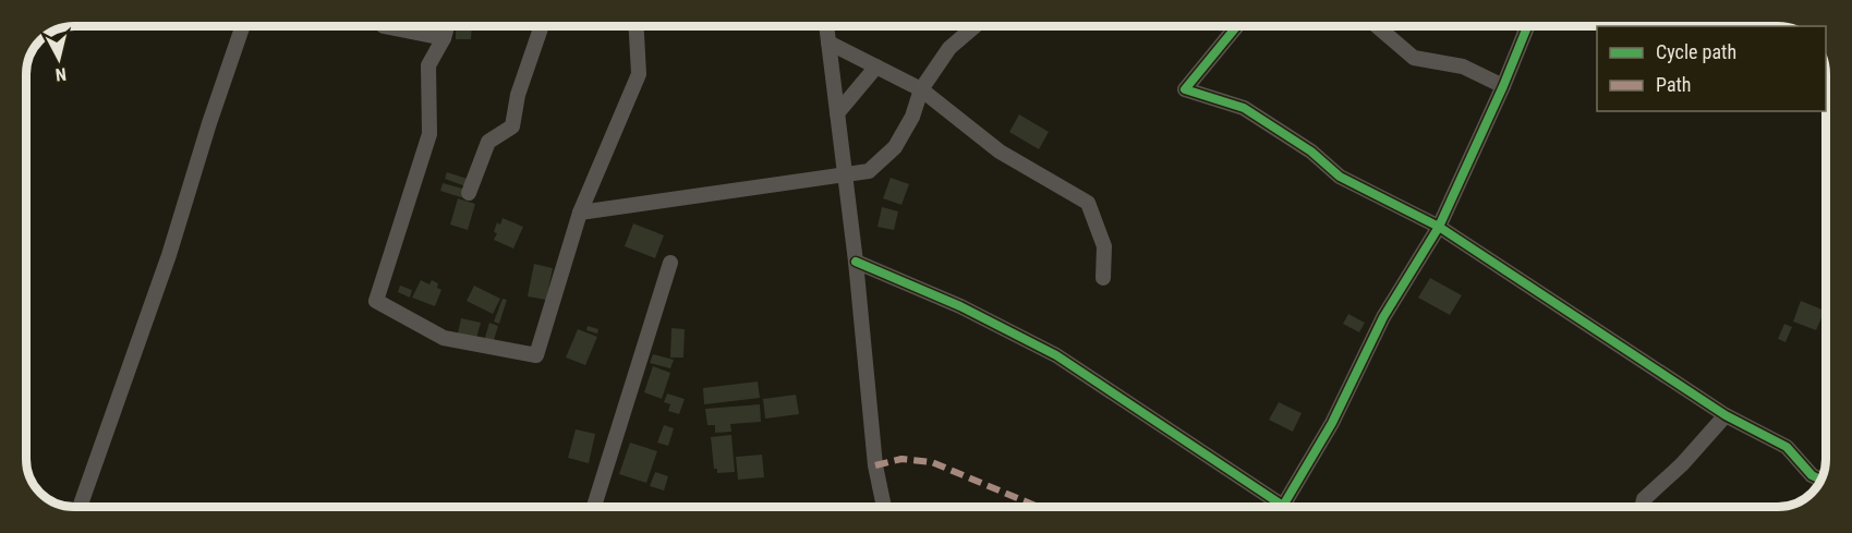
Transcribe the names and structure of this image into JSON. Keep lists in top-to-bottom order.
{
  "legend": ["Cycle path", "Path"],
  "north": "bottom"
}
